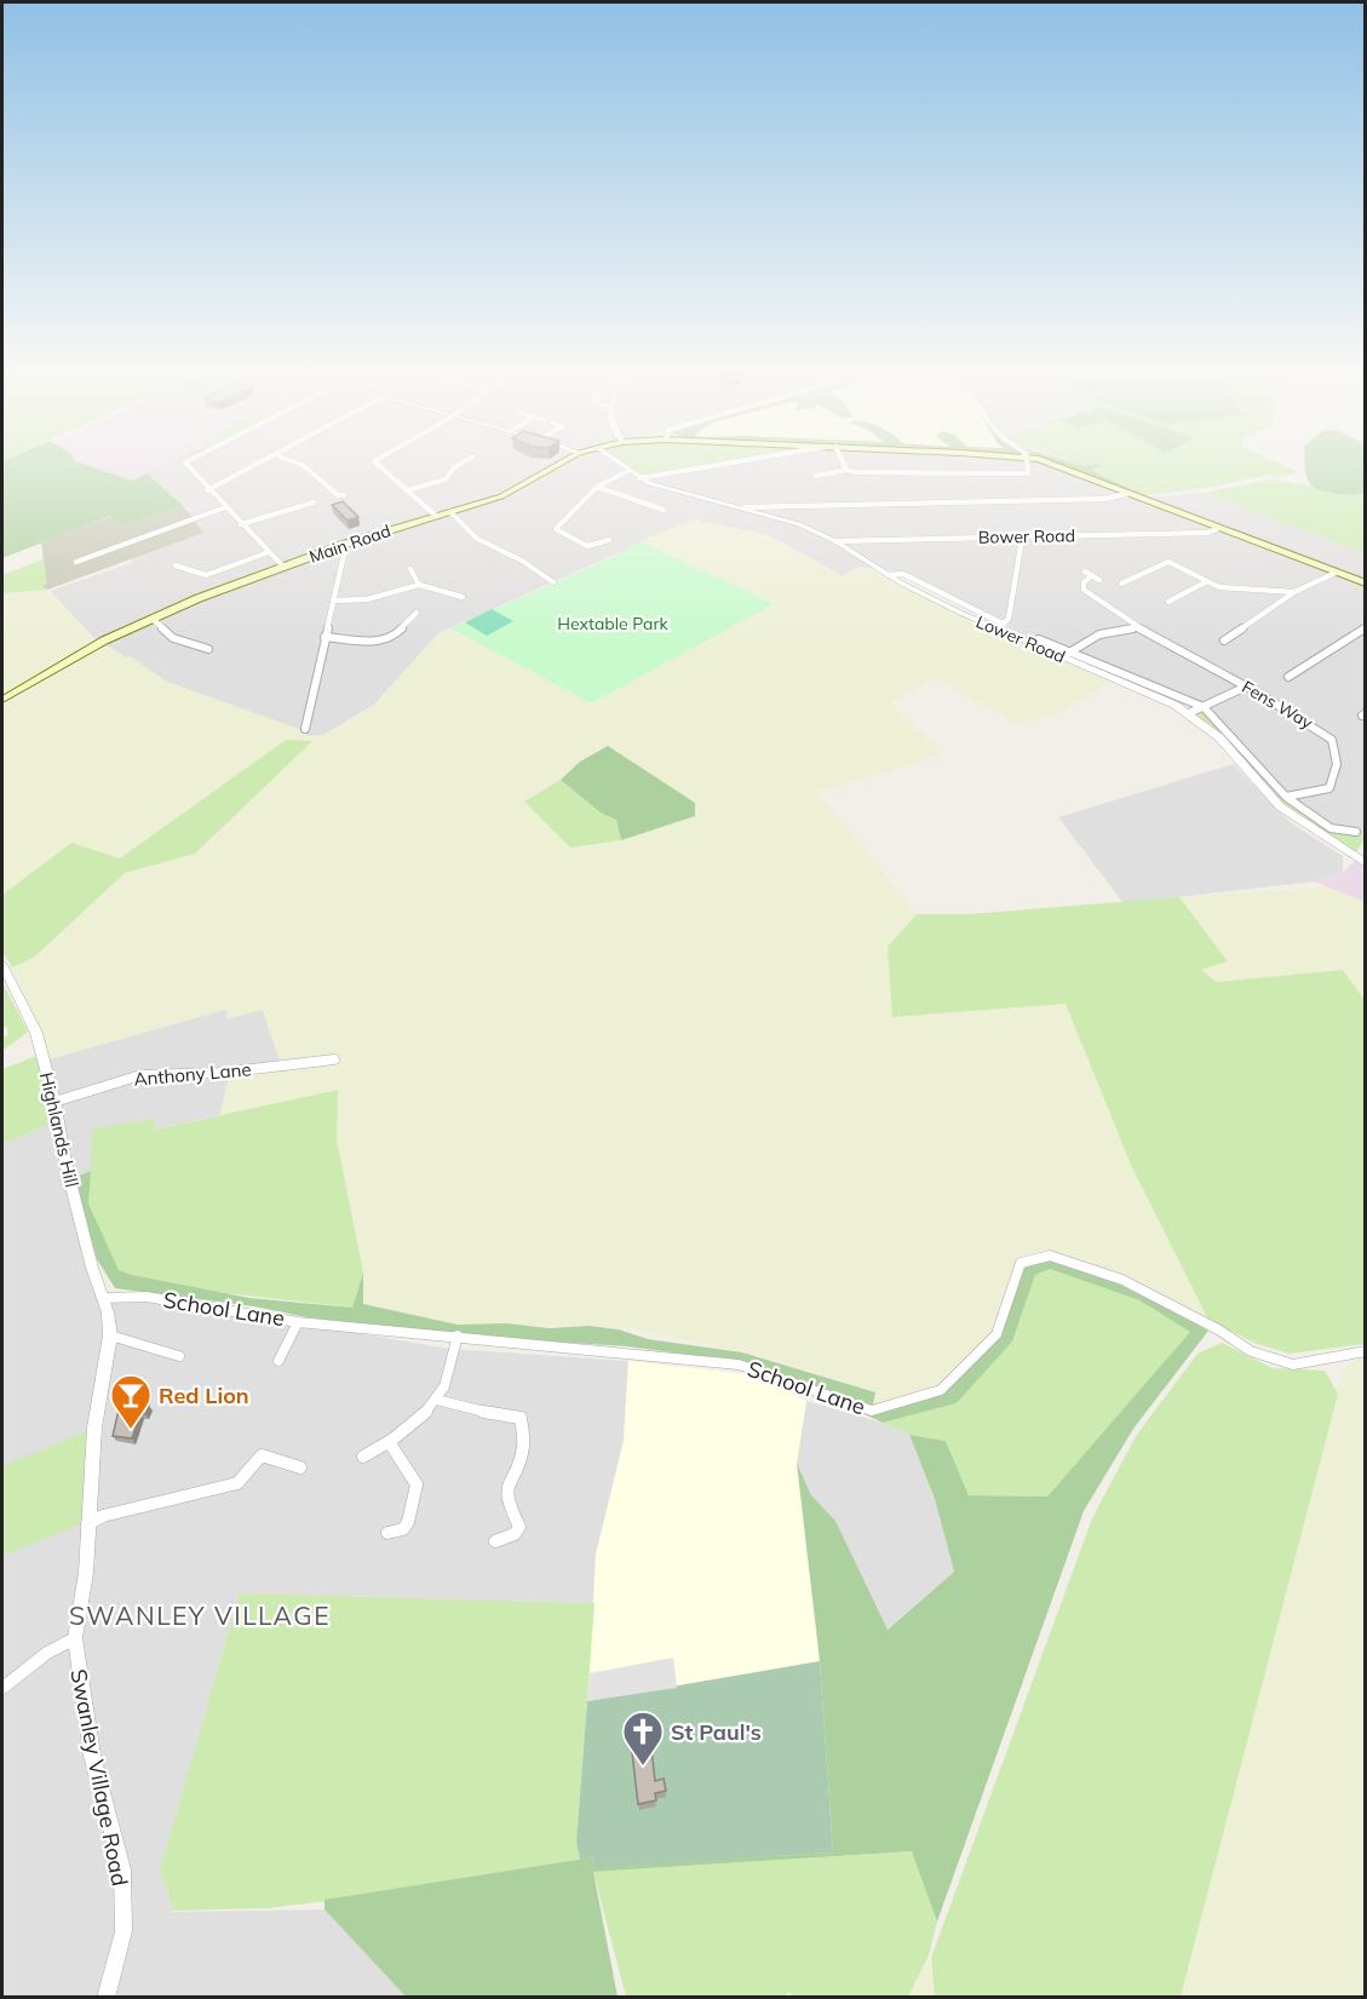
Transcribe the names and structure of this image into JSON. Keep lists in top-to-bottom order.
{
  "streets": {
    "main road": ["Main Road"],
    "street": [
      "Bower Road",
      "Lower Road",
      "Fens Way",
      "Anthony Lane",
      "Highlands Hill",
      "School Lane",
      "Swanley Village Road"
    ]
  },
  "crossings": [
    ["Bower Road", "Main Road"],
    ["Bower Road", "Lower Road"],
    ["Lower Road", "Fens Way"],
    ["Anthony Lane", "Highlands Hill"],
    ["Highlands Hill", "School Lane"],
    ["Highlands Hill", "Swanley Village Road"],
    ["School Lane", "Swanley Village Road"]
  ],
  "districts": ["SWANLEY VILLAGE"],
  "parks": ["Hextable Park"],
  "places": {
    "bar": ["Red Lion"],
    "church": ["St Paul's"]
  }
}
